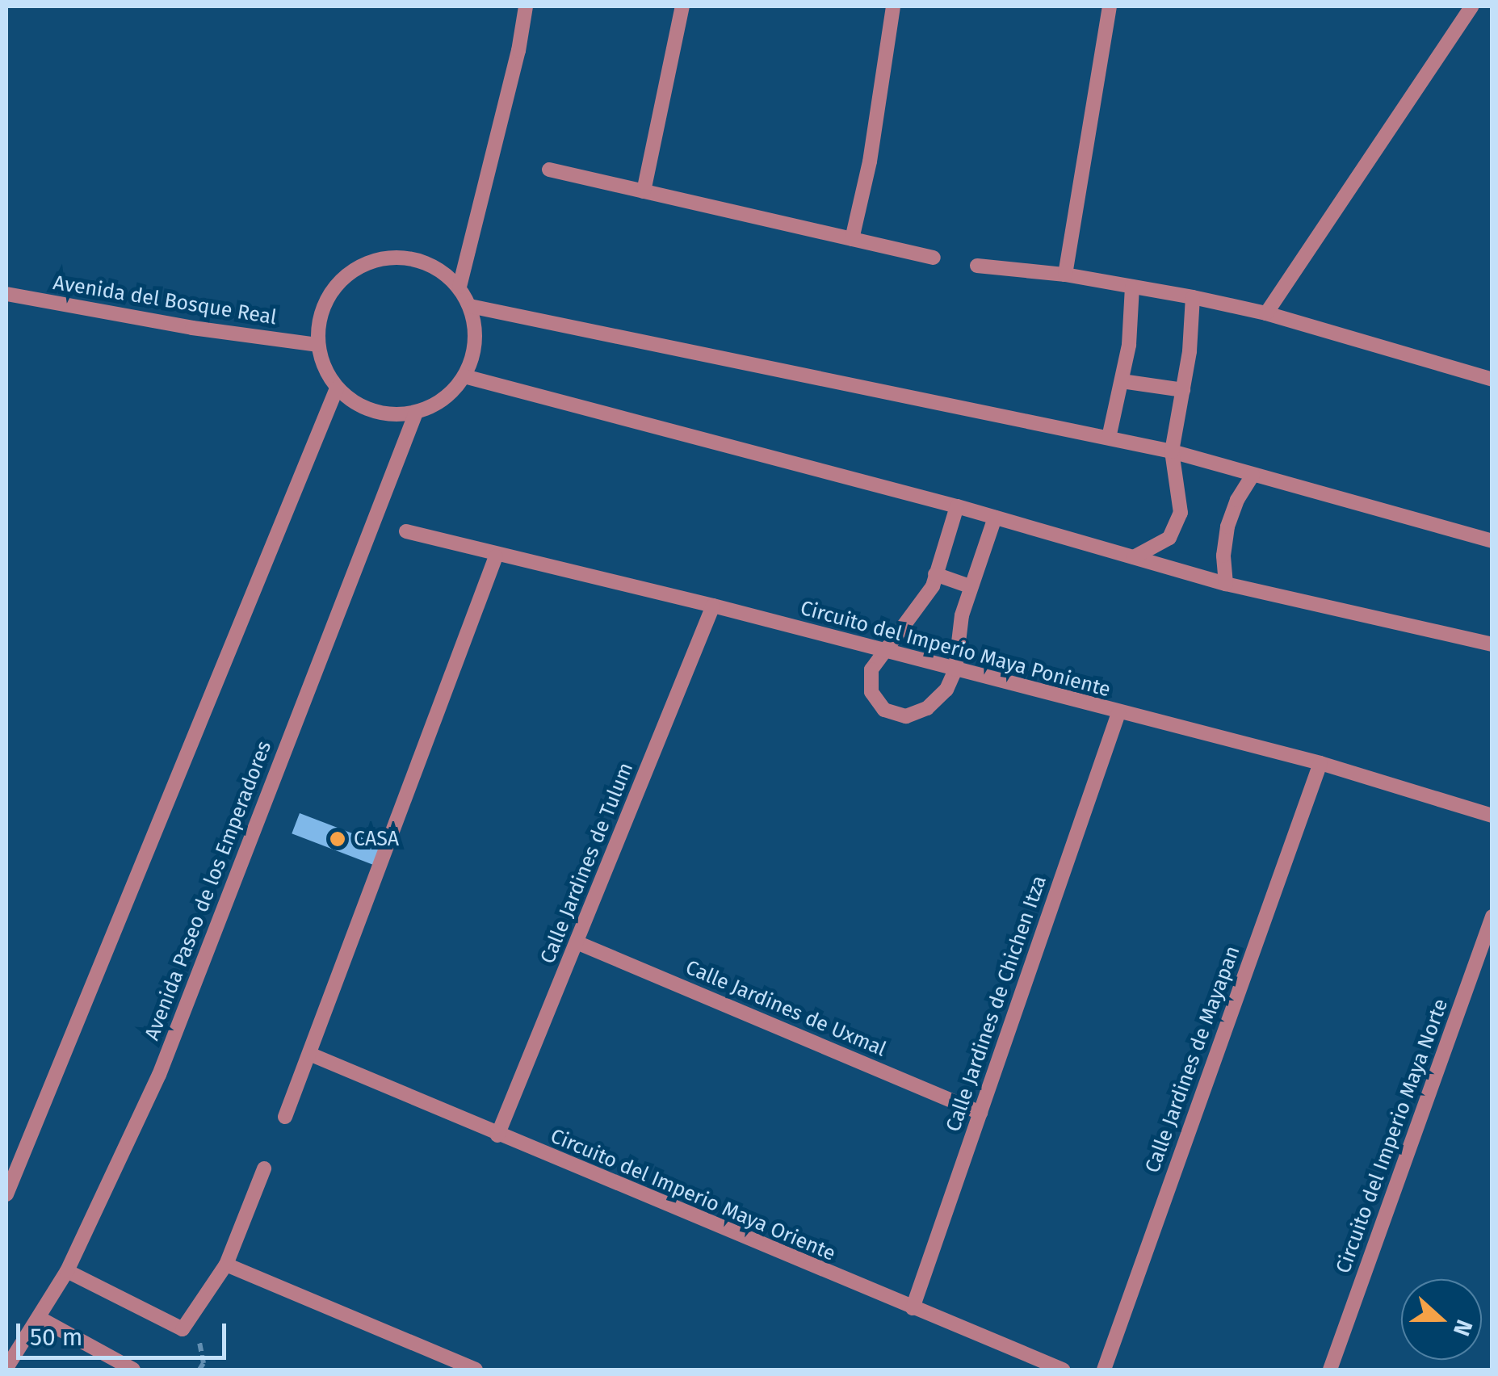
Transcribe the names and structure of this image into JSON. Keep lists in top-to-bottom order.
{
  "streets": {
    "street": [
      "Avenida del Bosque Real",
      "Circuito del Imperio Maya Poniente",
      "Calle Jardines de Tulum",
      "Avenida Paseo de los Emperadores",
      "Calle Jardines de Chichen Itza",
      "Calle Jardines de Uxmal",
      "Calle Jardines de Mayapan",
      "Circuito del Imperio Maya Norte",
      "Circuito del Imperio Maya Oriente"
    ]
  },
  "crossings": [
    ["Avenida del Bosque Real", "Avenida Paseo de los Emperadores"],
    ["Circuito del Imperio Maya Poniente", "Calle Jardines de Tulum"],
    ["Circuito del Imperio Maya Poniente", "Calle Jardines de Chichen Itza"],
    ["Circuito del Imperio Maya Poniente", "Calle Jardines de Mayapan"],
    ["Calle Jardines de Tulum", "Calle Jardines de Uxmal"],
    ["Calle Jardines de Tulum", "Circuito del Imperio Maya Oriente"],
    ["Calle Jardines de Chichen Itza", "Calle Jardines de Uxmal"],
    ["Calle Jardines de Chichen Itza", "Circuito del Imperio Maya Oriente"]
  ],
  "places": ["CASA"],
  "scale_bar": "50 m",
  "north": "right"
}
